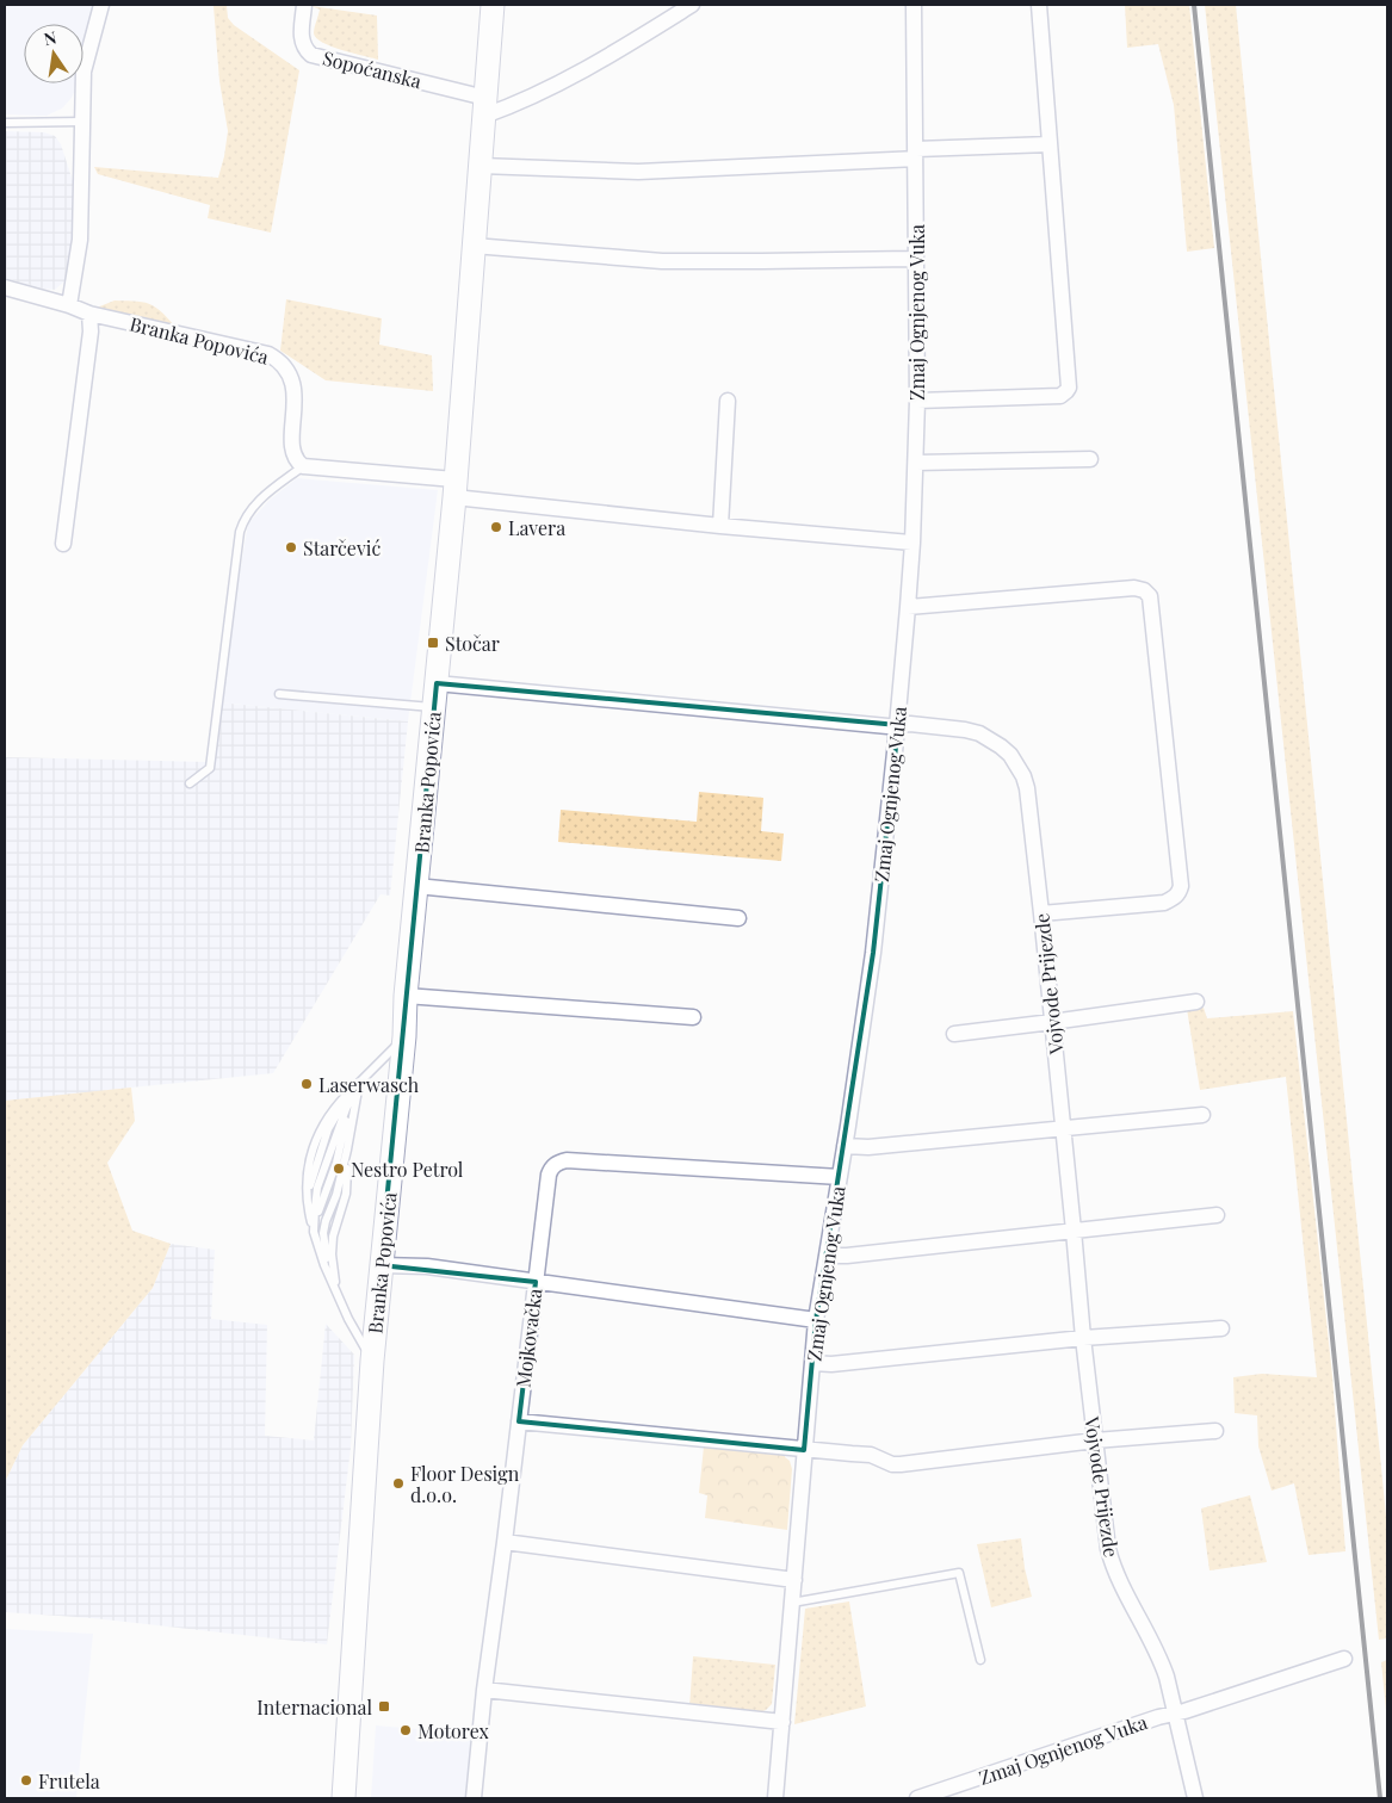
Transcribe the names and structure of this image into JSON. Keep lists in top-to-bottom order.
{
  "streets": {
    "main road": ["Branka Popovića"],
    "street": [
      "Sopoćanska",
      "Zmaj Ognjenog Vuka",
      "Vojvode Prijezde",
      "Mojkovačka"
    ]
  },
  "crossings": [
    ["Sopoćanska", "Branka Popovića"],
    ["Zmaj Ognjenog Vuka", "Vojvode Prijezde"],
    ["Zmaj Ognjenog Vuka", "Mojkovačka"],
    ["Branka Popovića", "Vojvode Prijezde"]
  ],
  "places": {
    "other": [
      "Lavera",
      "Starčević",
      "Laserwasch",
      "Nestro Petrol",
      "Floor Design d.o.o.",
      "Motorex",
      "Frutela"
    ],
    "transit": ["Stočar", "Internacional"]
  },
  "north": "top"
}
